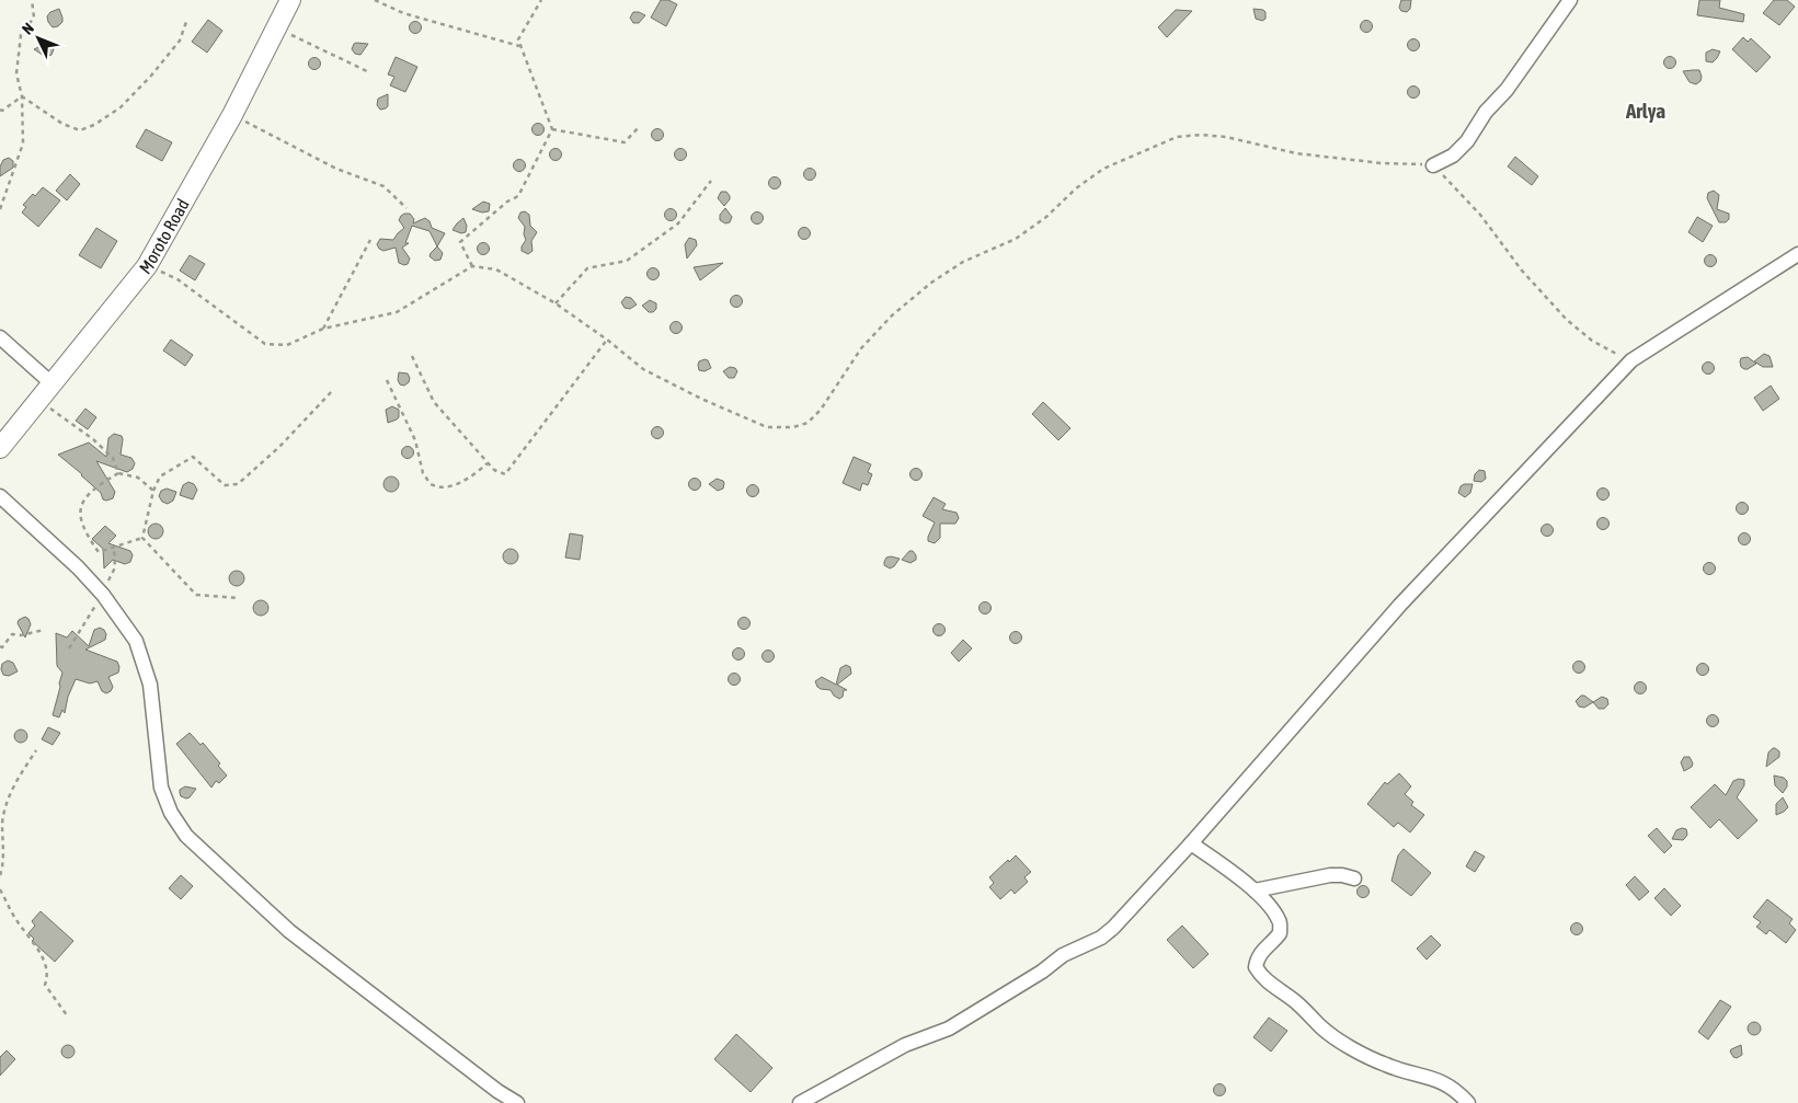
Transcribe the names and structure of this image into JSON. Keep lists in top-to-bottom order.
{
  "streets": {
    "main road": ["Moroto Road"]
  },
  "districts": ["Arlya"],
  "north": "top left"
}
